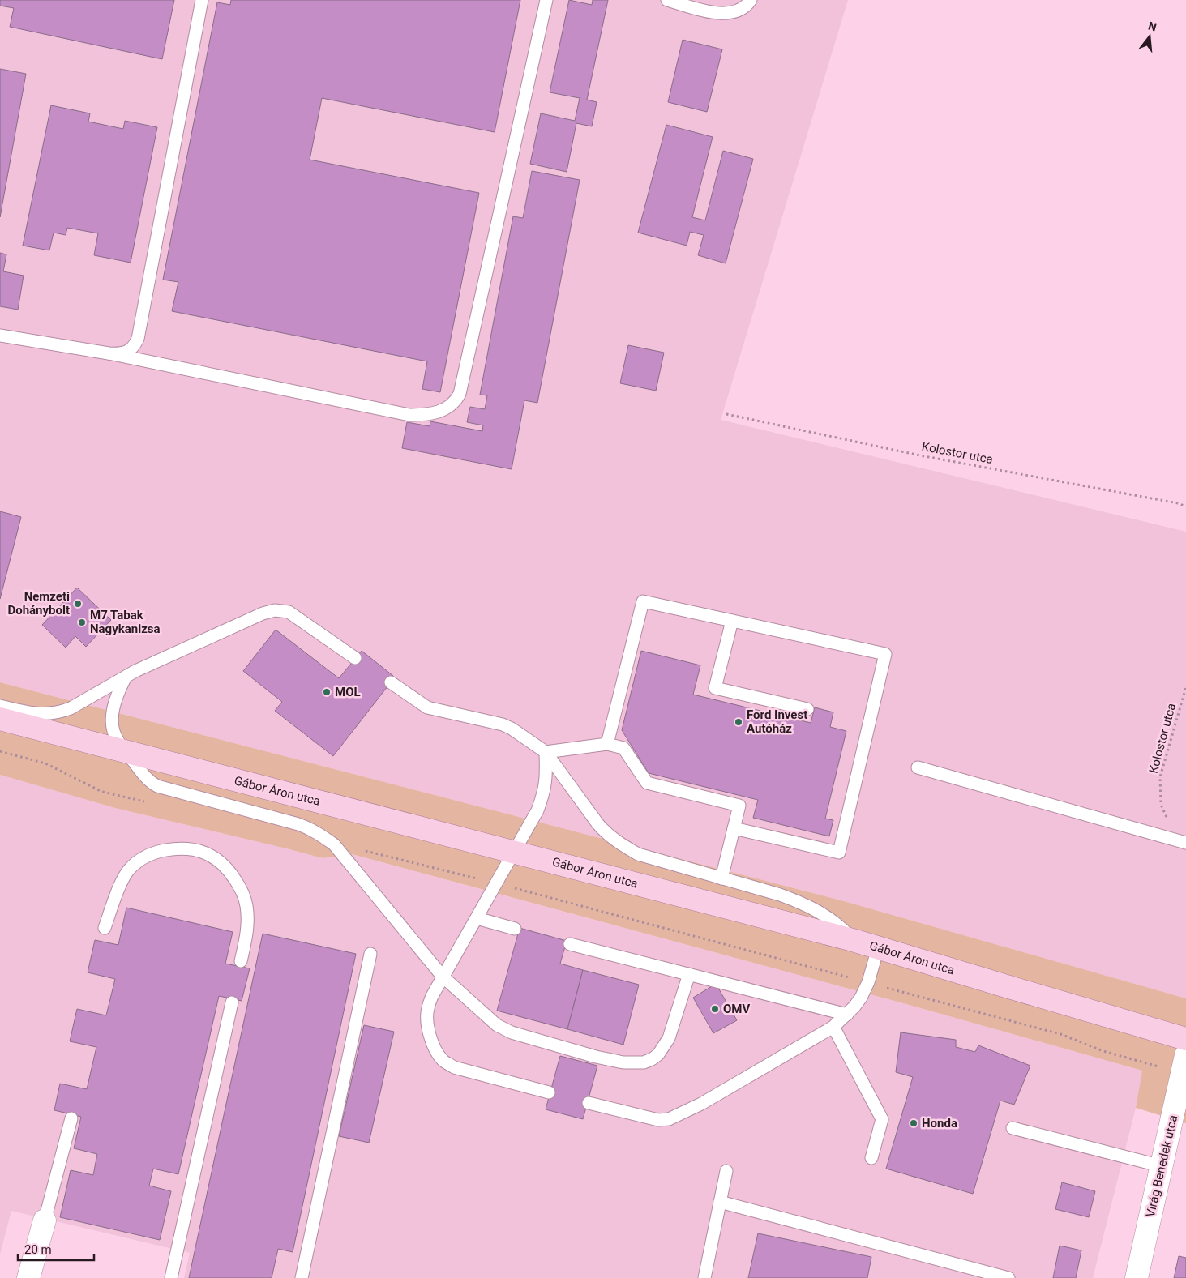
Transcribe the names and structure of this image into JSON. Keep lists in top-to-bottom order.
{
  "streets": {
    "main road": ["Gábor Áron utca"],
    "street": ["Virág Benedek utca"],
    "path": ["Kolostor utca"]
  },
  "places": [
    "Nemzeti Dohánybolt",
    "M7 Tabak Nagykanizsa",
    "MOL",
    "Ford Invest Autóház",
    "OMV",
    "Honda"
  ],
  "scale_bar": "20 m",
  "north": "top"
}
